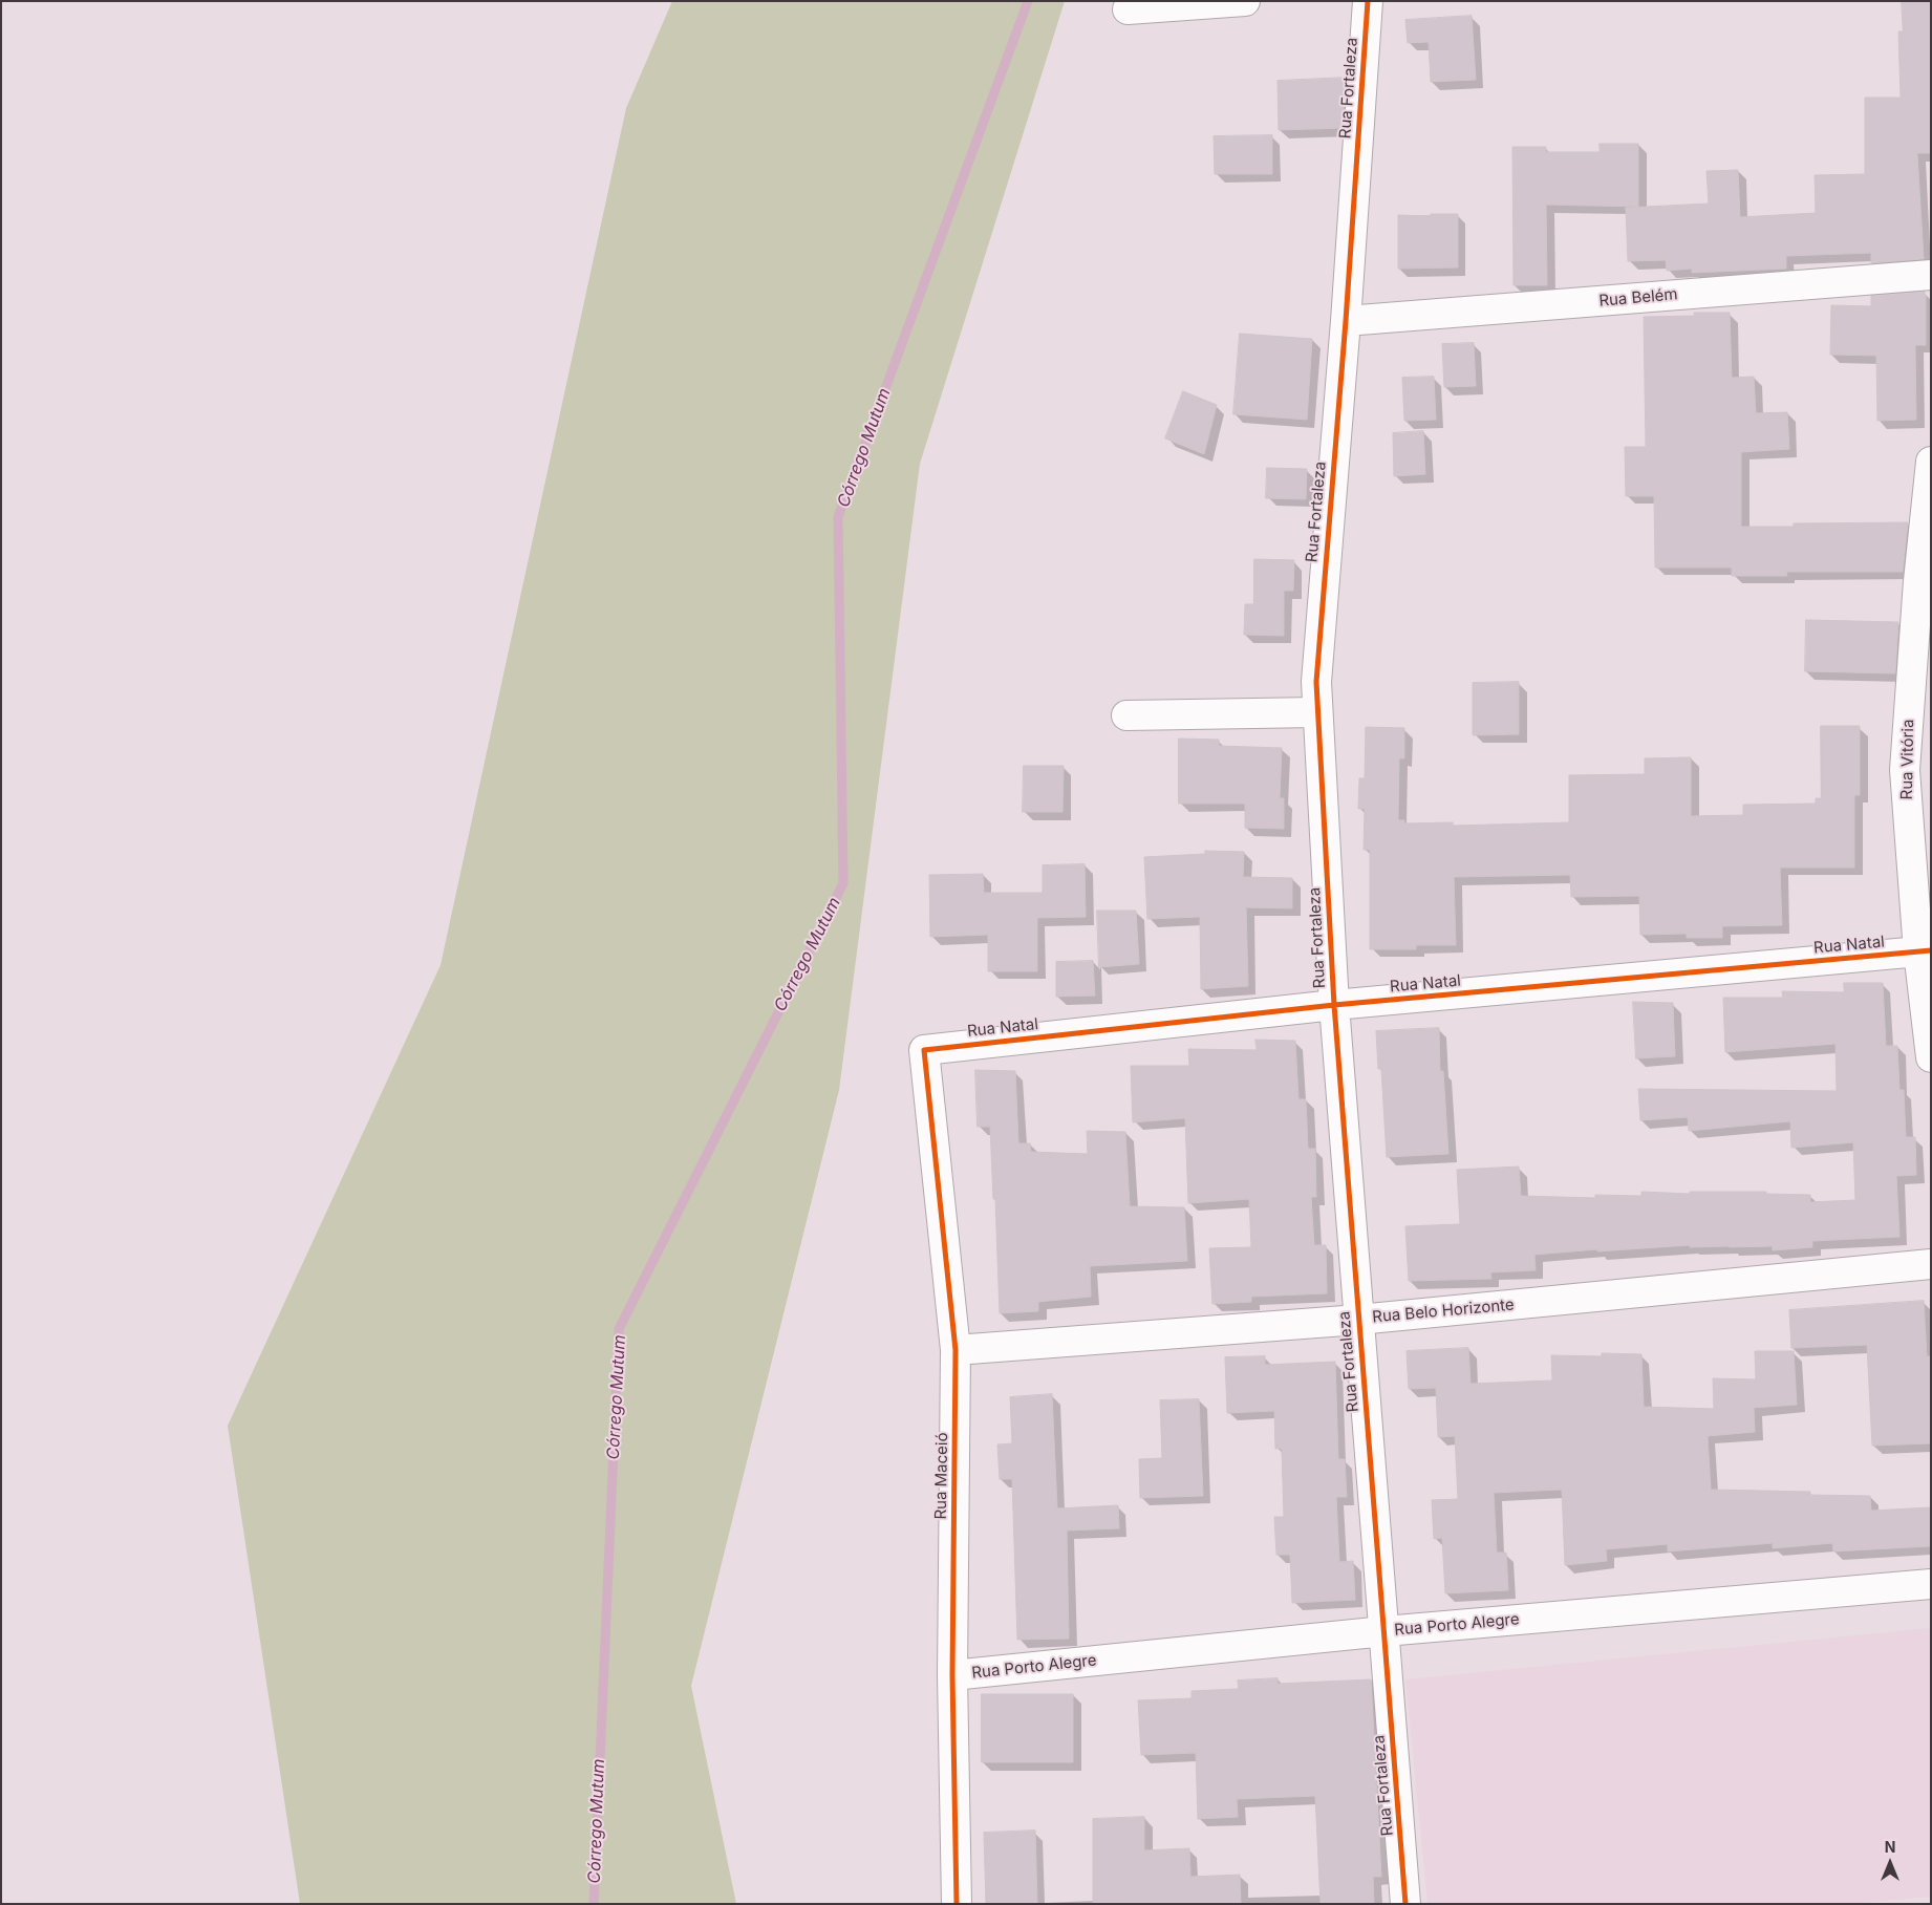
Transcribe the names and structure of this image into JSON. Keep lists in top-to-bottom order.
{
  "streets": {
    "street": [
      "Rua Fortaleza",
      "Rua Belém",
      "Rua Vitória",
      "Rua Natal",
      "Rua Belo Horizonte",
      "Rua Maceió",
      "Rua Porto Alegre"
    ]
  },
  "crossings": [
    ["Rua Fortaleza", "Rua Belém"],
    ["Rua Fortaleza", "Rua Natal"],
    ["Rua Fortaleza", "Rua Belo Horizonte"],
    ["Rua Fortaleza", "Rua Porto Alegre"],
    ["Rua Vitória", "Rua Natal"],
    ["Rua Natal", "Rua Maceió"],
    ["Rua Belo Horizonte", "Rua Maceió"],
    ["Rua Maceió", "Rua Porto Alegre"]
  ],
  "water": ["Córrego Mutum"],
  "north": "top"
}
